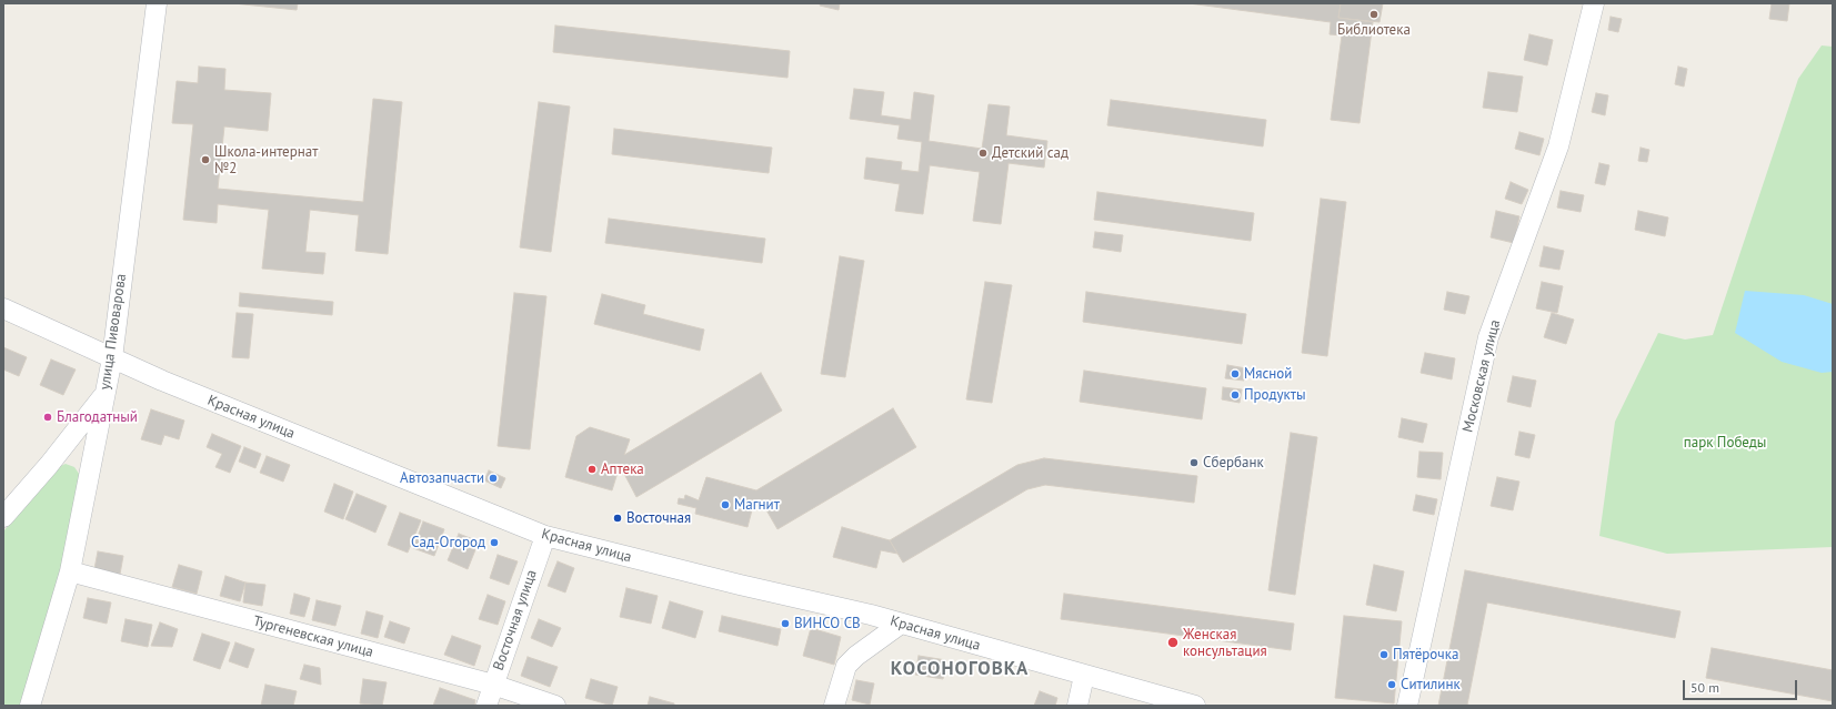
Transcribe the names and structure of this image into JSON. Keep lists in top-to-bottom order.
{
  "streets": {
    "street": [
      "улица Пивоварова",
      "Московская улица",
      "Красная улица",
      "Восточная улица",
      "Тургеневская улица"
    ]
  },
  "crossings": [
    ["улица Пивоварова", "Красная улица"],
    ["улица Пивоварова", "Тургеневская улица"],
    ["Красная улица", "Восточная улица"],
    ["Восточная улица", "Тургеневская улица"]
  ],
  "districts": ["КОСОНОГОВКА"],
  "parks": ["парк Победы"],
  "places": [
    "Библиотека",
    "Детский сад",
    "Школа-интернат №2",
    "Мясной",
    "Продукты",
    "Благодатный",
    "Сбербанк",
    "Аптека",
    "Автозапчасти",
    "Магнит",
    "Восточная",
    "Сад-Огород",
    "ВИНСО СВ",
    "Женская консультация",
    "Пятёрочка",
    "Ситилинк"
  ],
  "scale_bar": "50 m"
}
